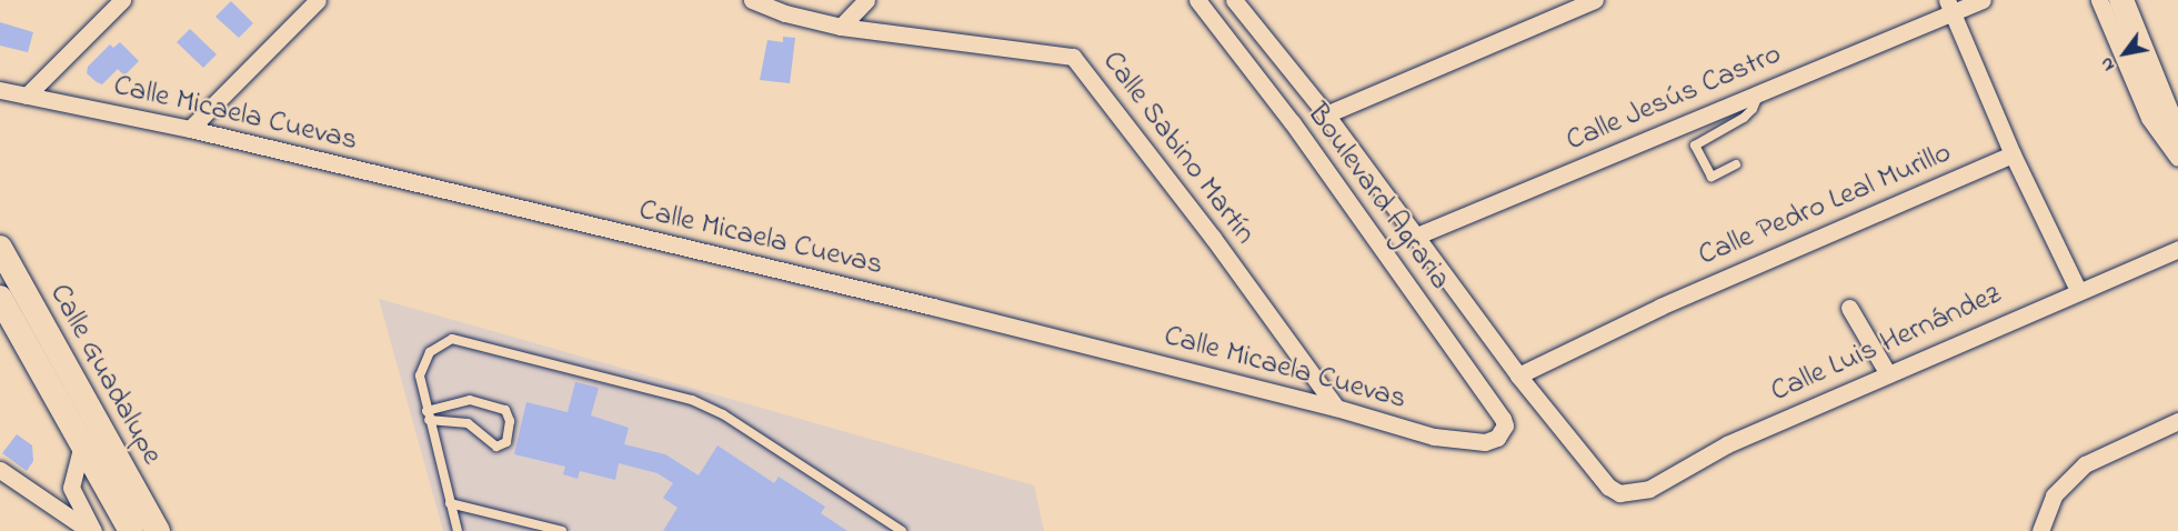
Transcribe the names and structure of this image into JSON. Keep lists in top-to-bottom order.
{
  "streets": {
    "street": [
      "Calle Jesús Castro",
      "Calle Micaela Cuevas",
      "Calle Sabino Martín",
      "Boulevard Agraria",
      "Calle Pedro Leal Murillo",
      "Calle Luis Hernández",
      "Calle Guadalupe"
    ]
  },
  "crossings": [
    ["Calle Jesús Castro", "Boulevard Agraria"],
    ["Calle Micaela Cuevas", "Calle Sabino Martín"],
    ["Calle Micaela Cuevas", "Boulevard Agraria"],
    ["Boulevard Agraria", "Calle Pedro Leal Murillo"],
    ["Boulevard Agraria", "Calle Luis Hernández"]
  ],
  "north": "bottom left"
}
